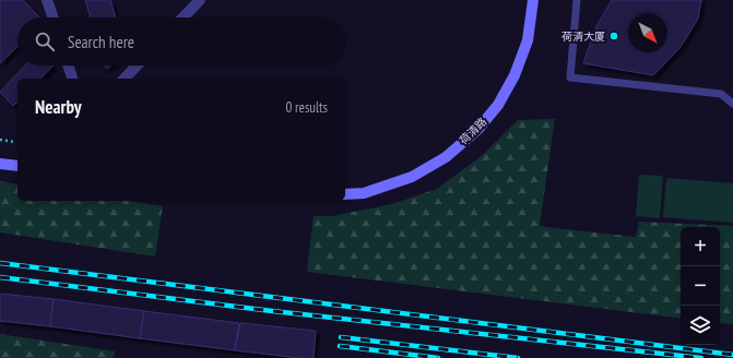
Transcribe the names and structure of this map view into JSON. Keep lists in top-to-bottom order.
{
  "streets": {
    "main road": ["荷清路"]
  },
  "places": ["荷清大厦"],
  "north": "bottom right",
  "page": {
    "search": "Search here",
    "heading": ["Nearby", "0 results"],
    "map_buttons": ["+", "−"]
  }
}
